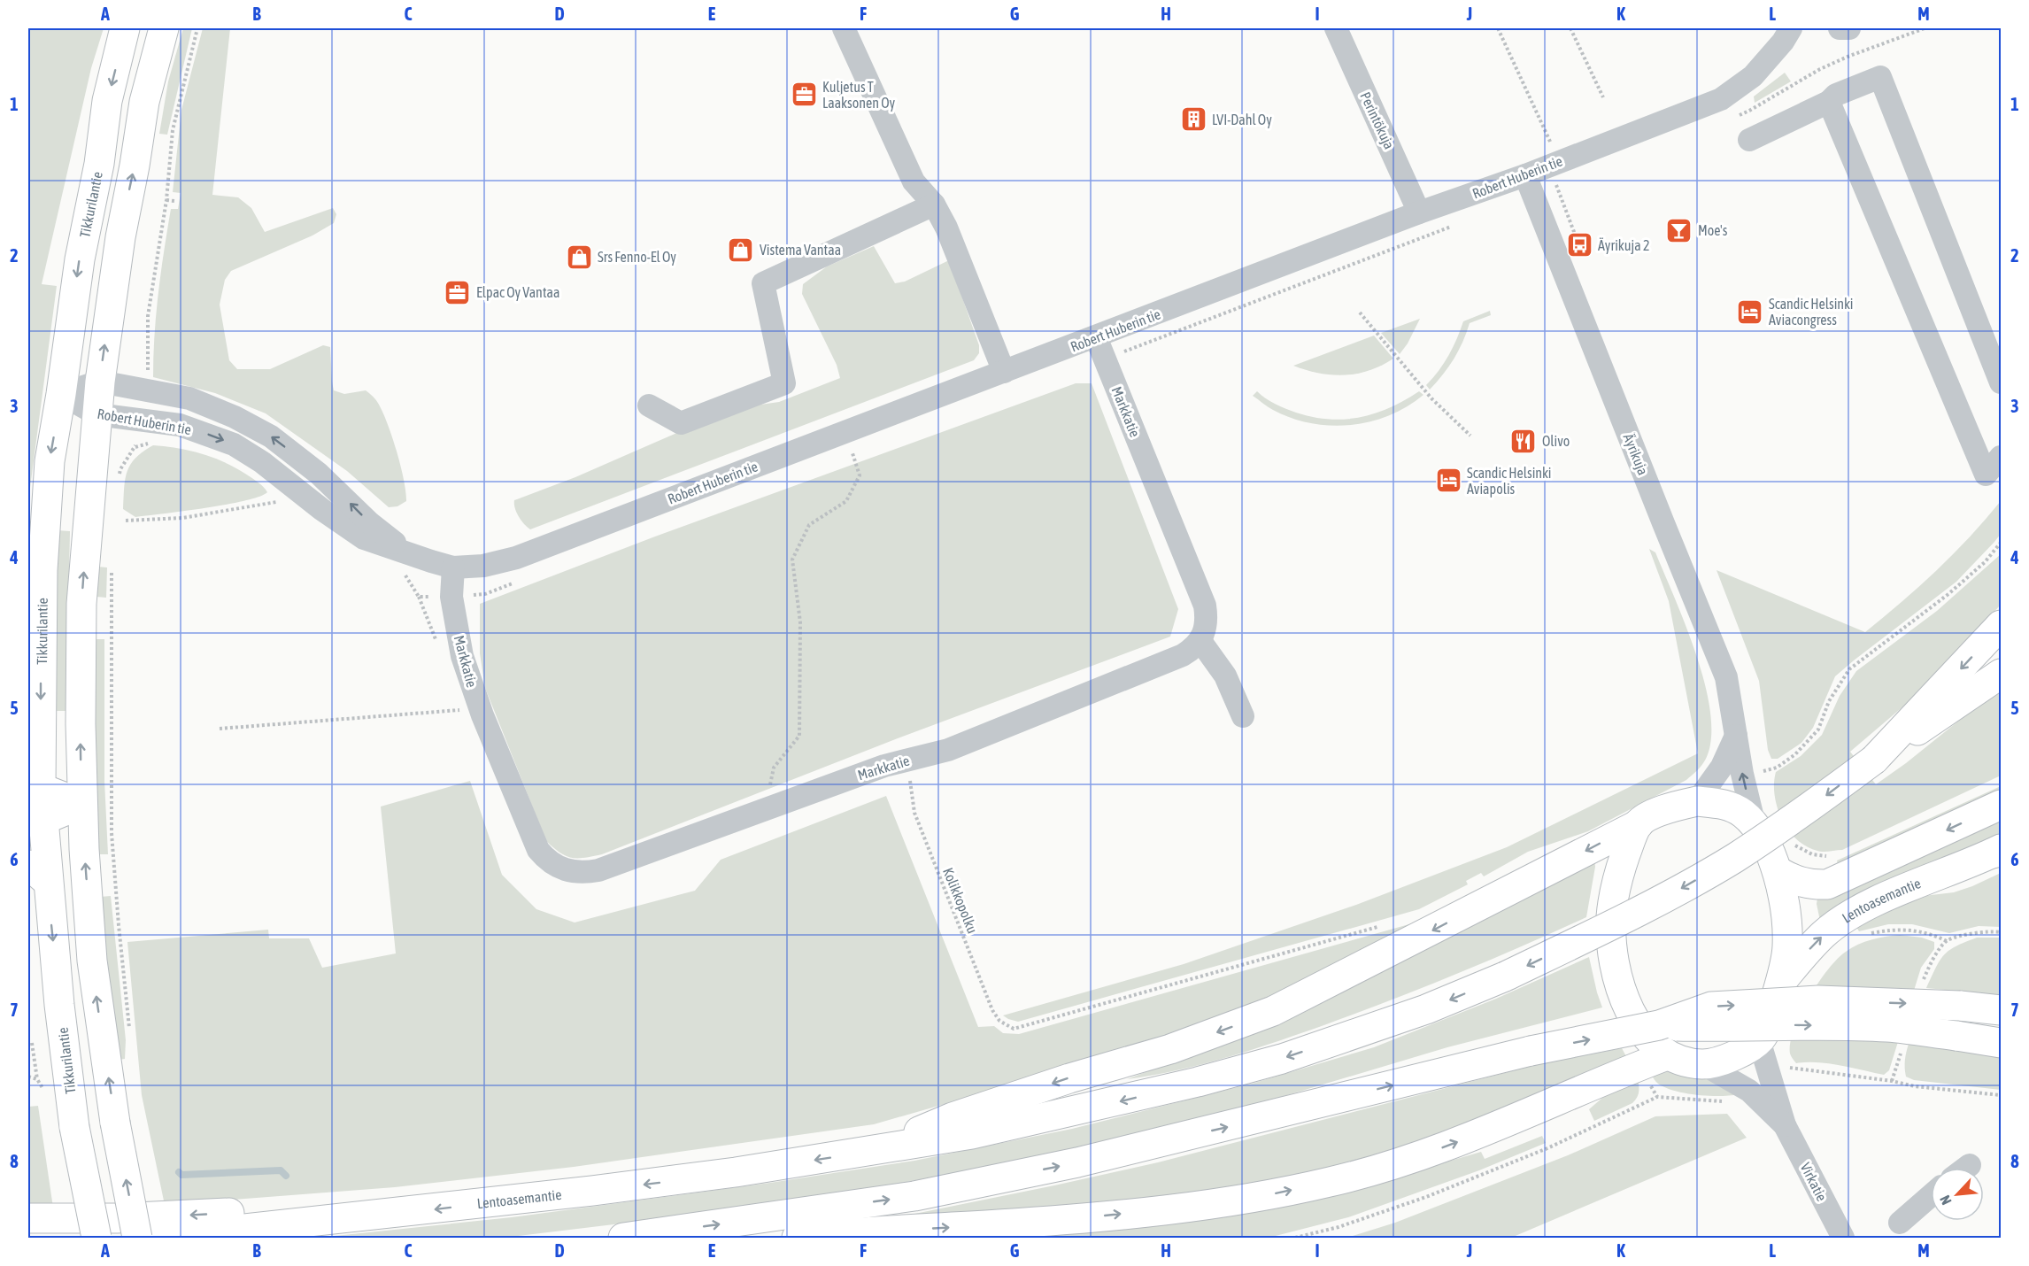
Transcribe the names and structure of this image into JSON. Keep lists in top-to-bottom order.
{
  "streets": {
    "main road": ["Tikkurilantie", "Lentoasemantie"],
    "street": [
      "Perintökuja",
      "Robert Huberin tie",
      "Markkatie",
      "Äyrikuja",
      "Virkatie"
    ],
    "path": ["Kolikkopolku"]
  },
  "crossings": [
    ["Perintökuja", "Robert Huberin tie"],
    ["Robert Huberin tie", "Tikkurilantie"],
    ["Robert Huberin tie", "Markkatie"],
    ["Robert Huberin tie", "Äyrikuja"]
  ],
  "places": {
    "office": ["Kuljetus T Laaksonen Oy", "Elpac Oy Vantaa"],
    "building": ["LVI-Dahl Oy"],
    "bar": ["Moe's"],
    "bus stop": ["Äyrikuja 2"],
    "shop": ["Vistema Vantaa", "Srs Fenno-El Oy"],
    "hotel": ["Scandic Helsinki Aviacongress", "Scandic Helsinki Aviapolis"],
    "restaurant": ["Olivo"]
  },
  "north": "bottom left",
  "grid": {
    "columns": [
      "A",
      "B",
      "C",
      "D",
      "E",
      "F",
      "G",
      "H",
      "I",
      "J",
      "K",
      "L",
      "M"
    ],
    "rows": [
      "1",
      "2",
      "3",
      "4",
      "5",
      "6",
      "7",
      "8"
    ]
  }
}
